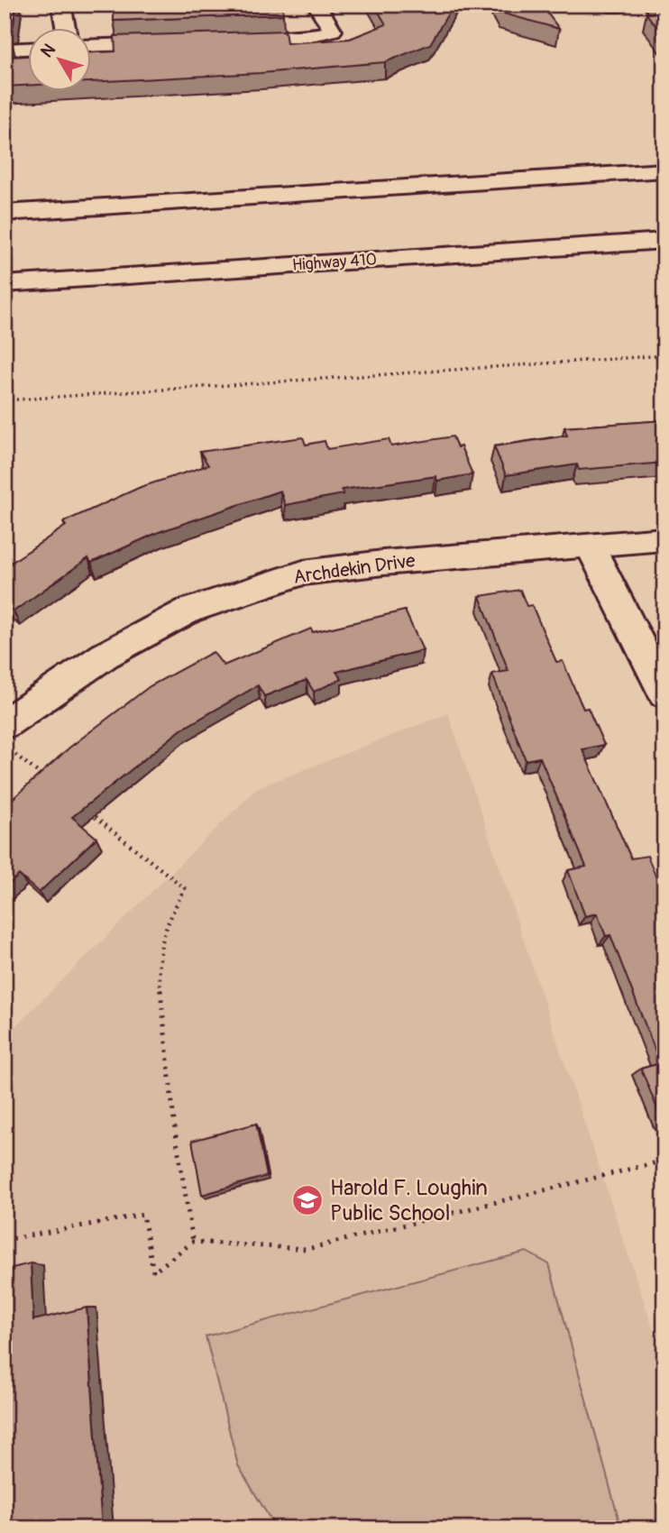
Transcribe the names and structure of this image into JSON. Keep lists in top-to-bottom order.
{
  "streets": {
    "main road": ["Highway 410", "Archdekin Drive"]
  },
  "places": {
    "school or university": ["Harold F. Loughin Public School"]
  },
  "north": "top left"
}
